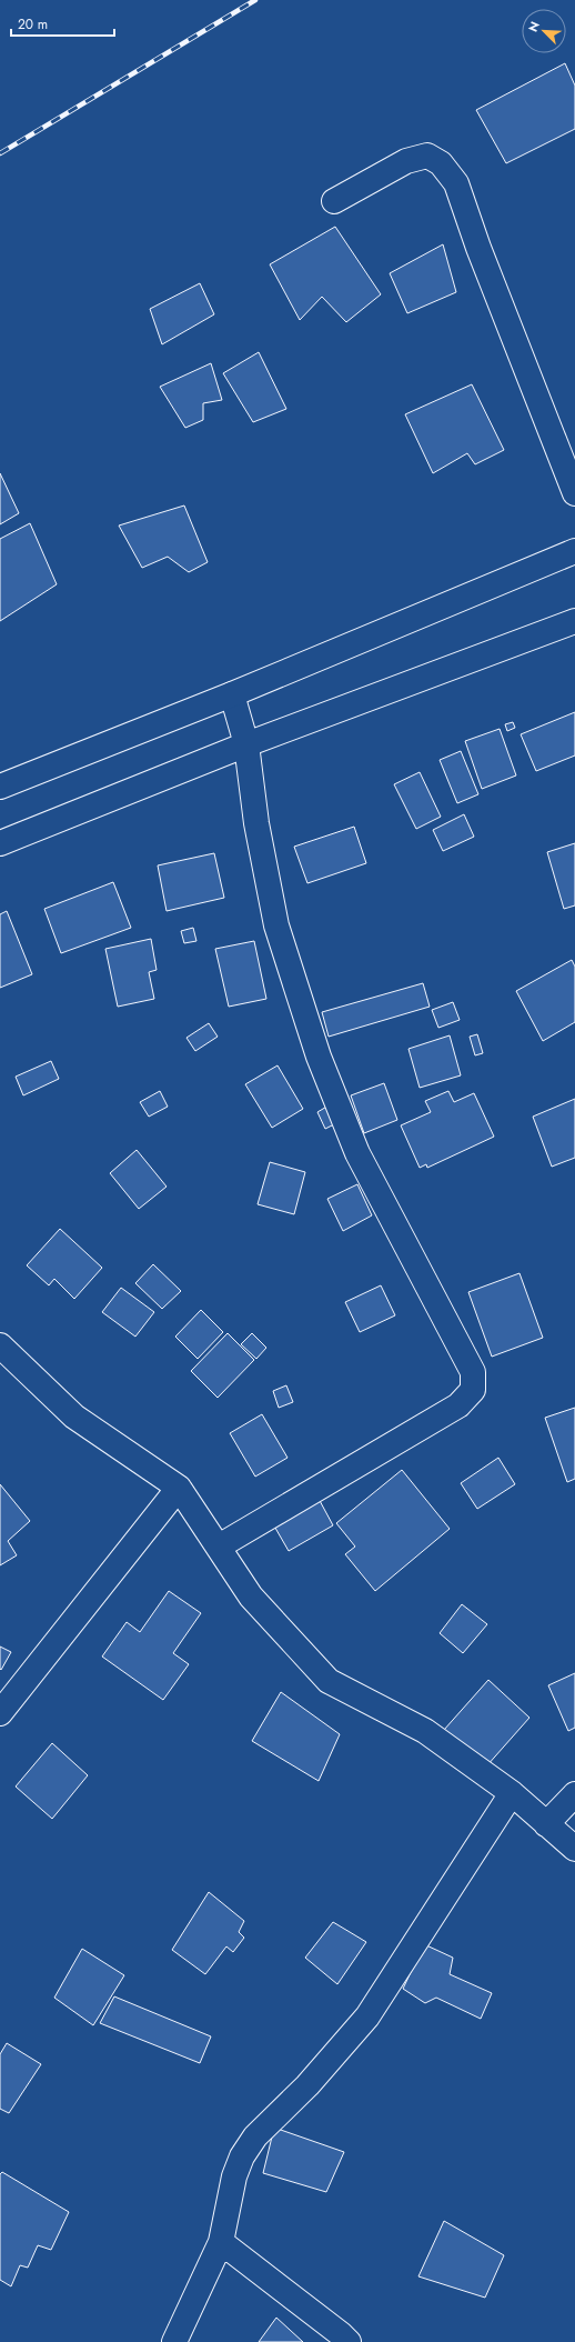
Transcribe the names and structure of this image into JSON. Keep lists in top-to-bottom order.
{
  "scale_bar": "20 m",
  "north": "top left"
}
